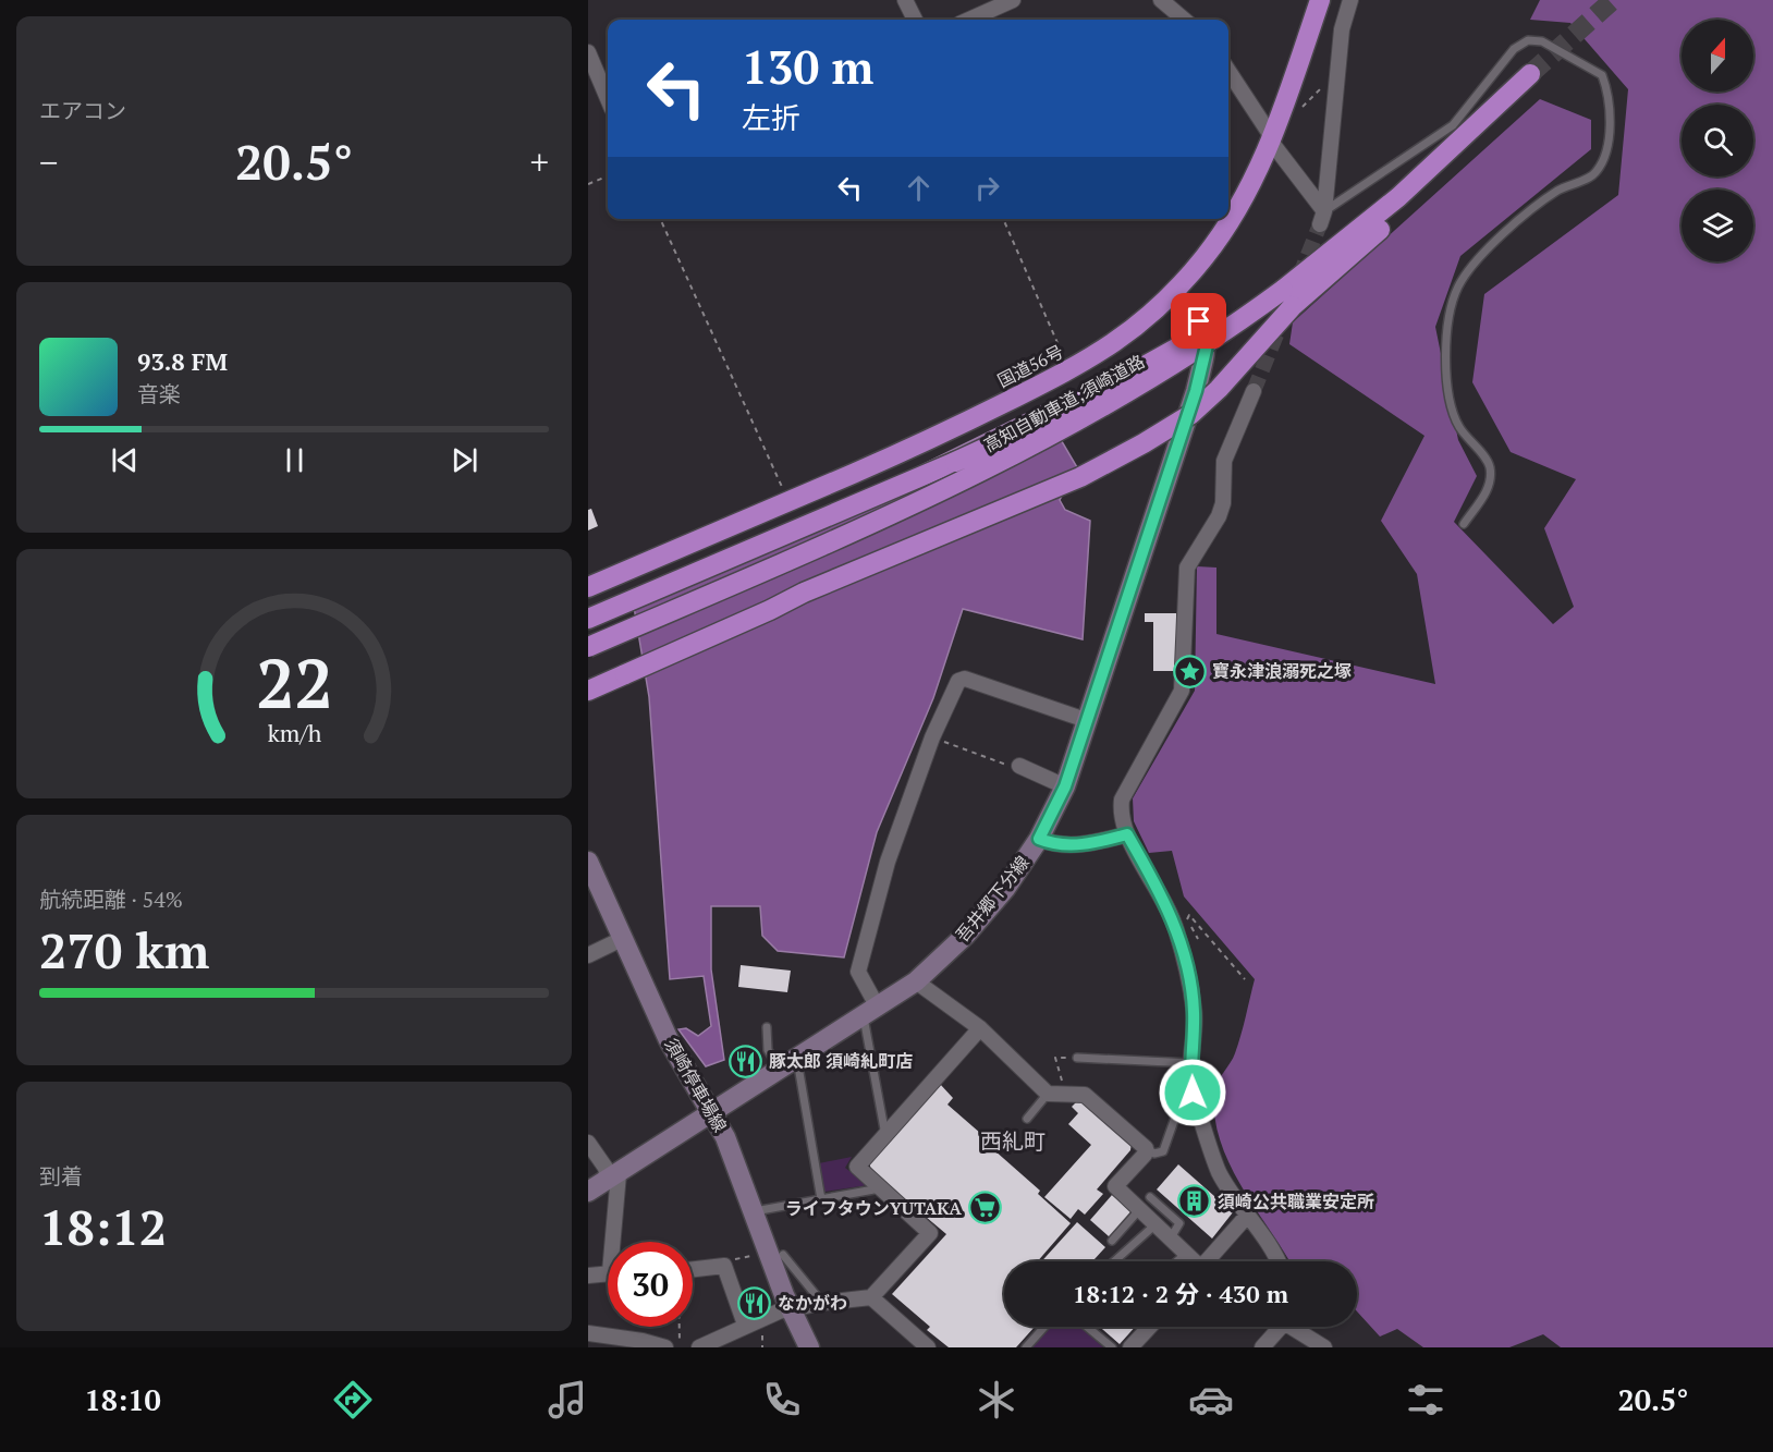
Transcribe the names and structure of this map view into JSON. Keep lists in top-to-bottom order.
{
  "streets": {
    "highway": ["国道56号", "高知自動車道;須崎道路"],
    "main road": ["吾井郷下分線", "須崎停車場線"]
  },
  "crossings": [
    ["国道56号", "吾井郷下分線"],
    ["吾井郷下分線", "須崎停車場線"]
  ],
  "districts": ["西糺町"],
  "places": {
    "place": ["寶永津浪溺死之塚"],
    "restaurant": ["豚太郎 須崎糺町店", "なかがわ"],
    "building": ["須崎公共職業安定所"],
    "supermarket": ["ライフタウンYUTAKA"]
  },
  "north": "top",
  "page": {
    "tile": [
      "エアコン",
      ["航続距離 · 54%", "270 km"],
      ["到着", "18:12"]
    ],
    "turn": ["130 m", "左折"],
    "heat": ["−", "20.5°", "+"],
    "song": ["93.8 FM", "音楽"],
    "limit": "30",
    "trip": "18:12 · 2 分 · 430 m",
    "tabs": ["18:10", "20.5°"],
    "gauge": ["22", "km/h"]
  }
}
